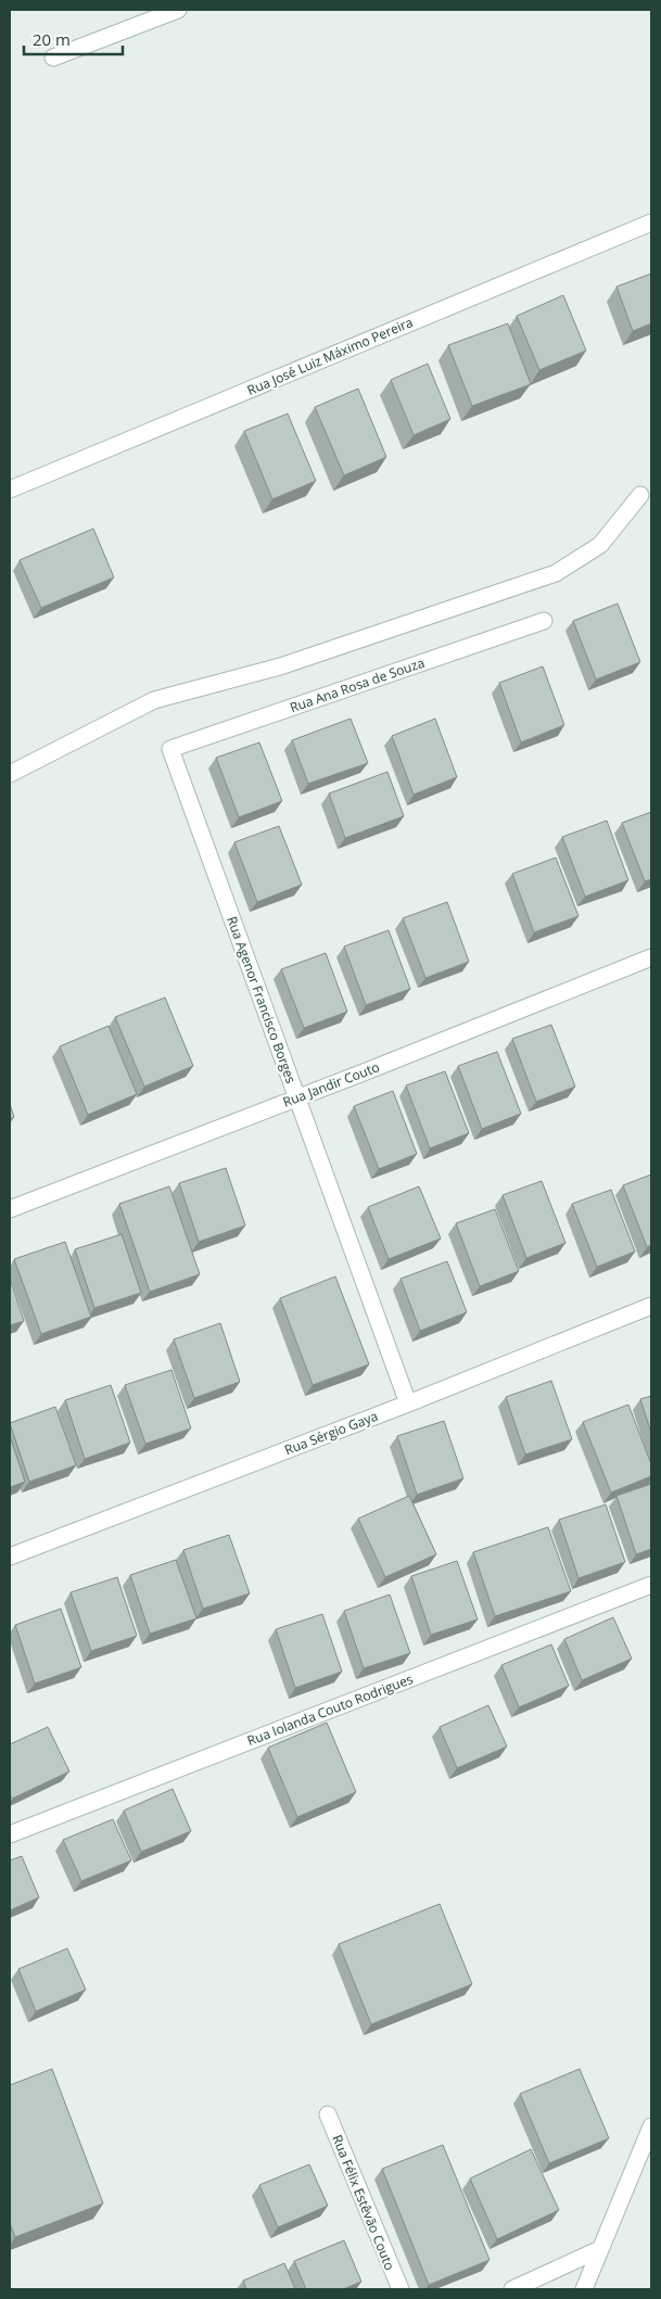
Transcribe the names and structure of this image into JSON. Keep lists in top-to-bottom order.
{
  "streets": {
    "street": [
      "Rua José Luiz Máximo Pereira",
      "Rua Ana Rosa de Souza",
      "Rua Agenor Francisco Borges",
      "Rua Jandir Couto",
      "Rua Sérgio Gaya",
      "Rua Iolanda Couto Rodrigues",
      "Rua Félix Estêvão Couto"
    ]
  },
  "crossings": [
    ["Rua Ana Rosa de Souza", "Rua Agenor Francisco Borges"],
    ["Rua Agenor Francisco Borges", "Rua Jandir Couto"],
    ["Rua Agenor Francisco Borges", "Rua Sérgio Gaya"]
  ],
  "scale_bar": "20 m"
}
